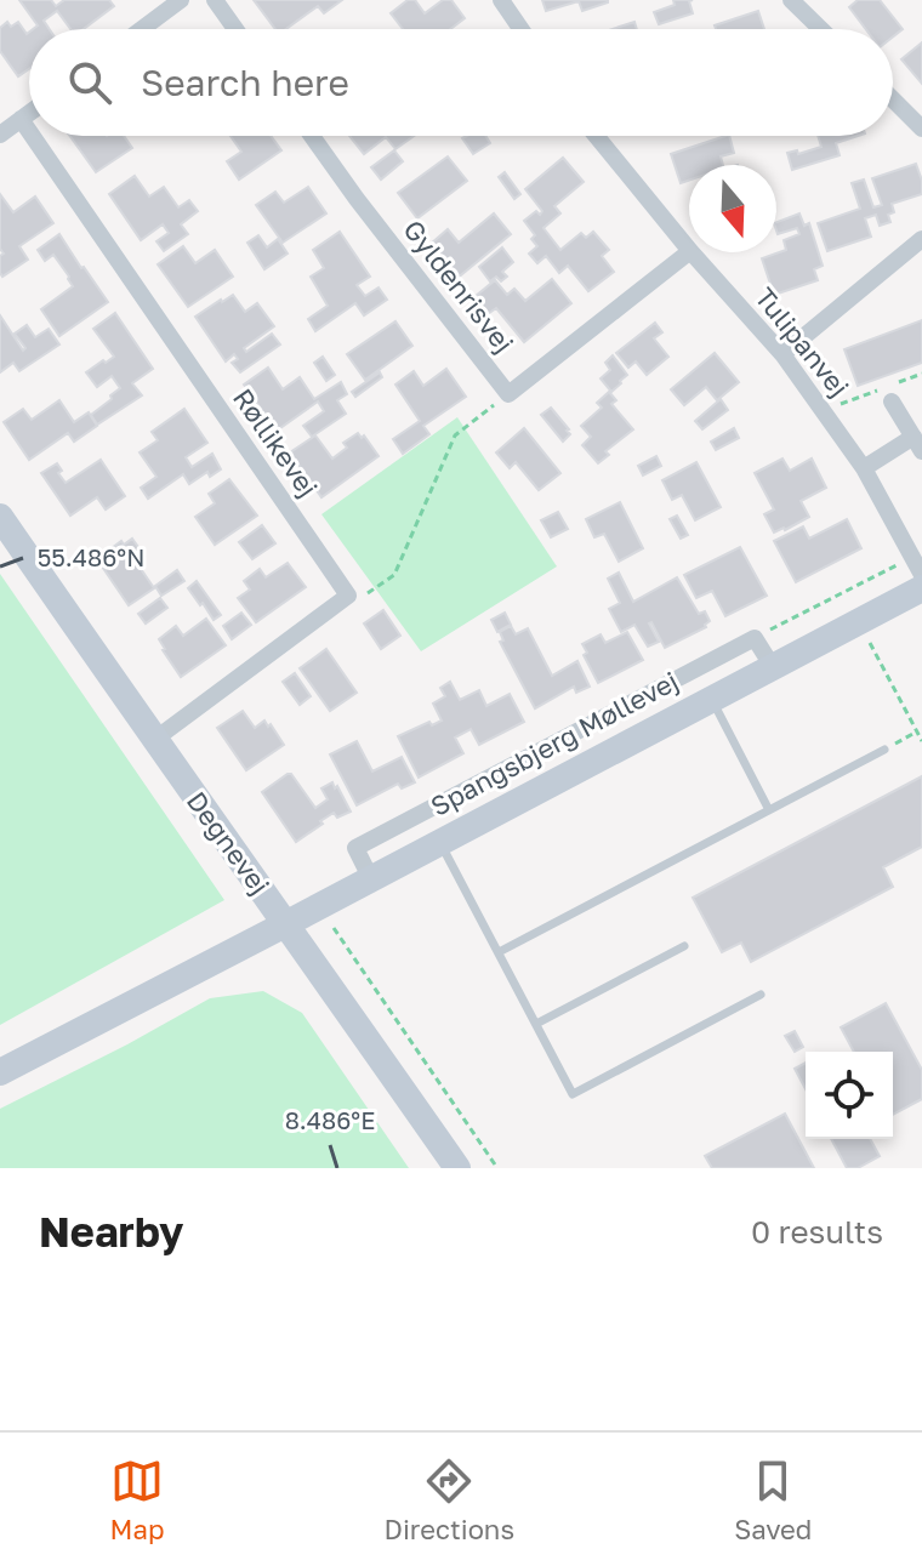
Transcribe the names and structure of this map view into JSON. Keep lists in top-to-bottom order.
{
  "streets": {
    "street": [
      "Gyldenrisvej",
      "Tulipanvej",
      "Røllikevej",
      "Spangsbjerg Møllevej",
      "Degnevej"
    ]
  },
  "crossings": [
    ["Spangsbjerg Møllevej", "Degnevej"]
  ],
  "north": "bottom",
  "page": {
    "search": "Search here",
    "heading": ["Nearby", "0 results"],
    "nav": ["Map", "Directions", "Saved"]
  },
  "coordinates": ["55.486°N", "8.486°E"]
}
